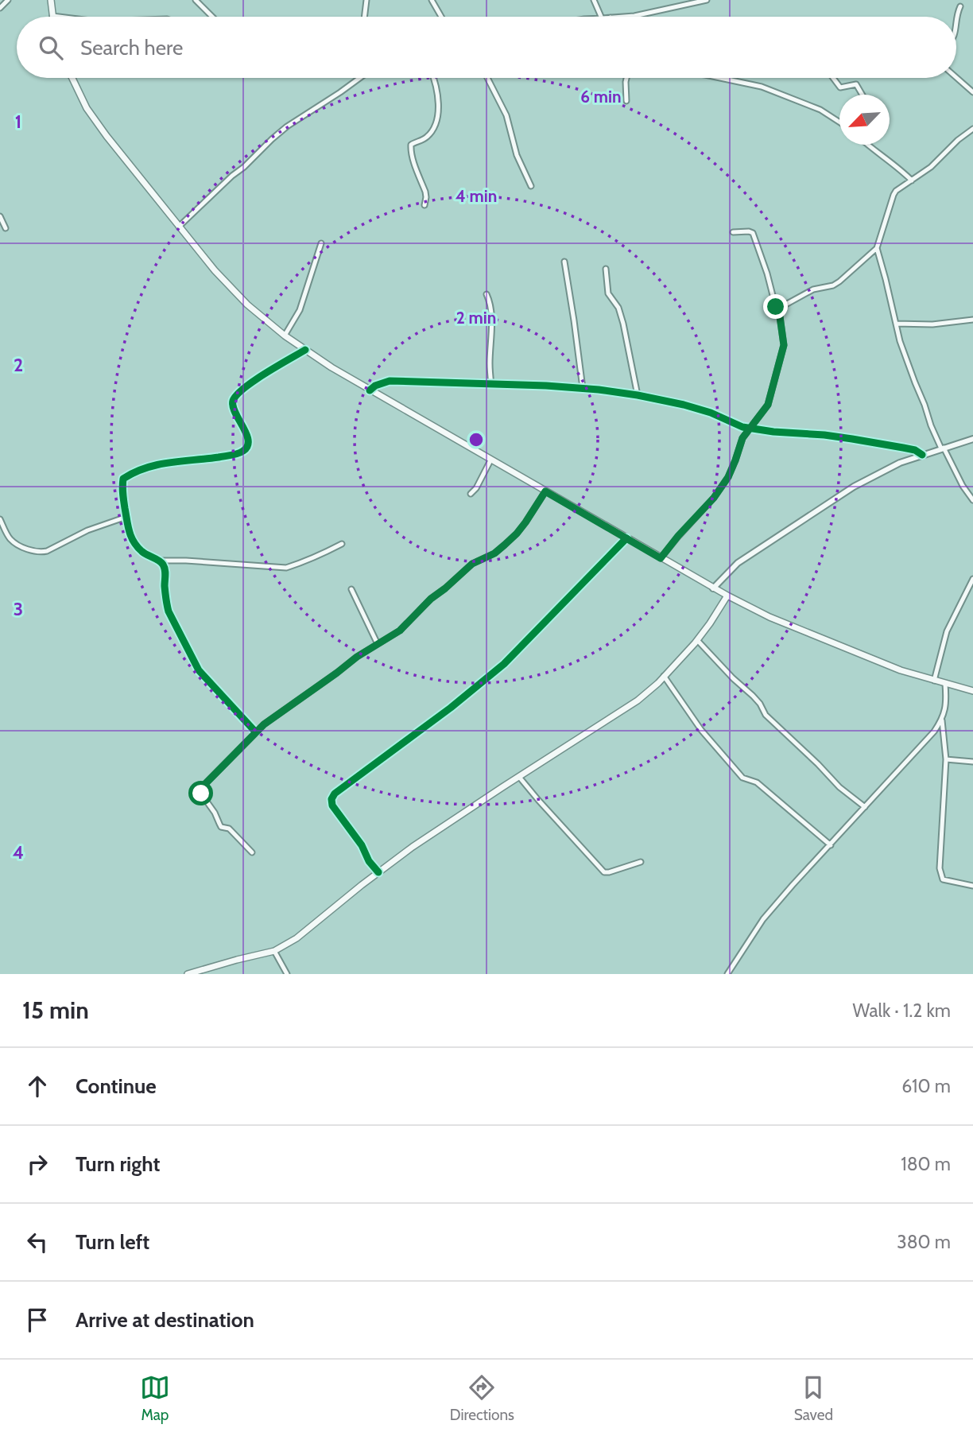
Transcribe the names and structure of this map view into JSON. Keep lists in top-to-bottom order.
{
  "north": "bottom left",
  "page": {
    "search": "Search here",
    "heading": ["15 min", "Walk · 1.2 km"],
    "list": [
      ["Continue", "610 m"],
      ["Turn right", "180 m"],
      ["Turn left", "380 m"],
      "Arrive at destination"
    ],
    "nav": ["Map", "Directions", "Saved"]
  },
  "grid": {
    "rows": [
      "1",
      "2",
      "3",
      "4"
    ]
  },
  "rings": ["6 min", "4 min", "2 min"]
}
